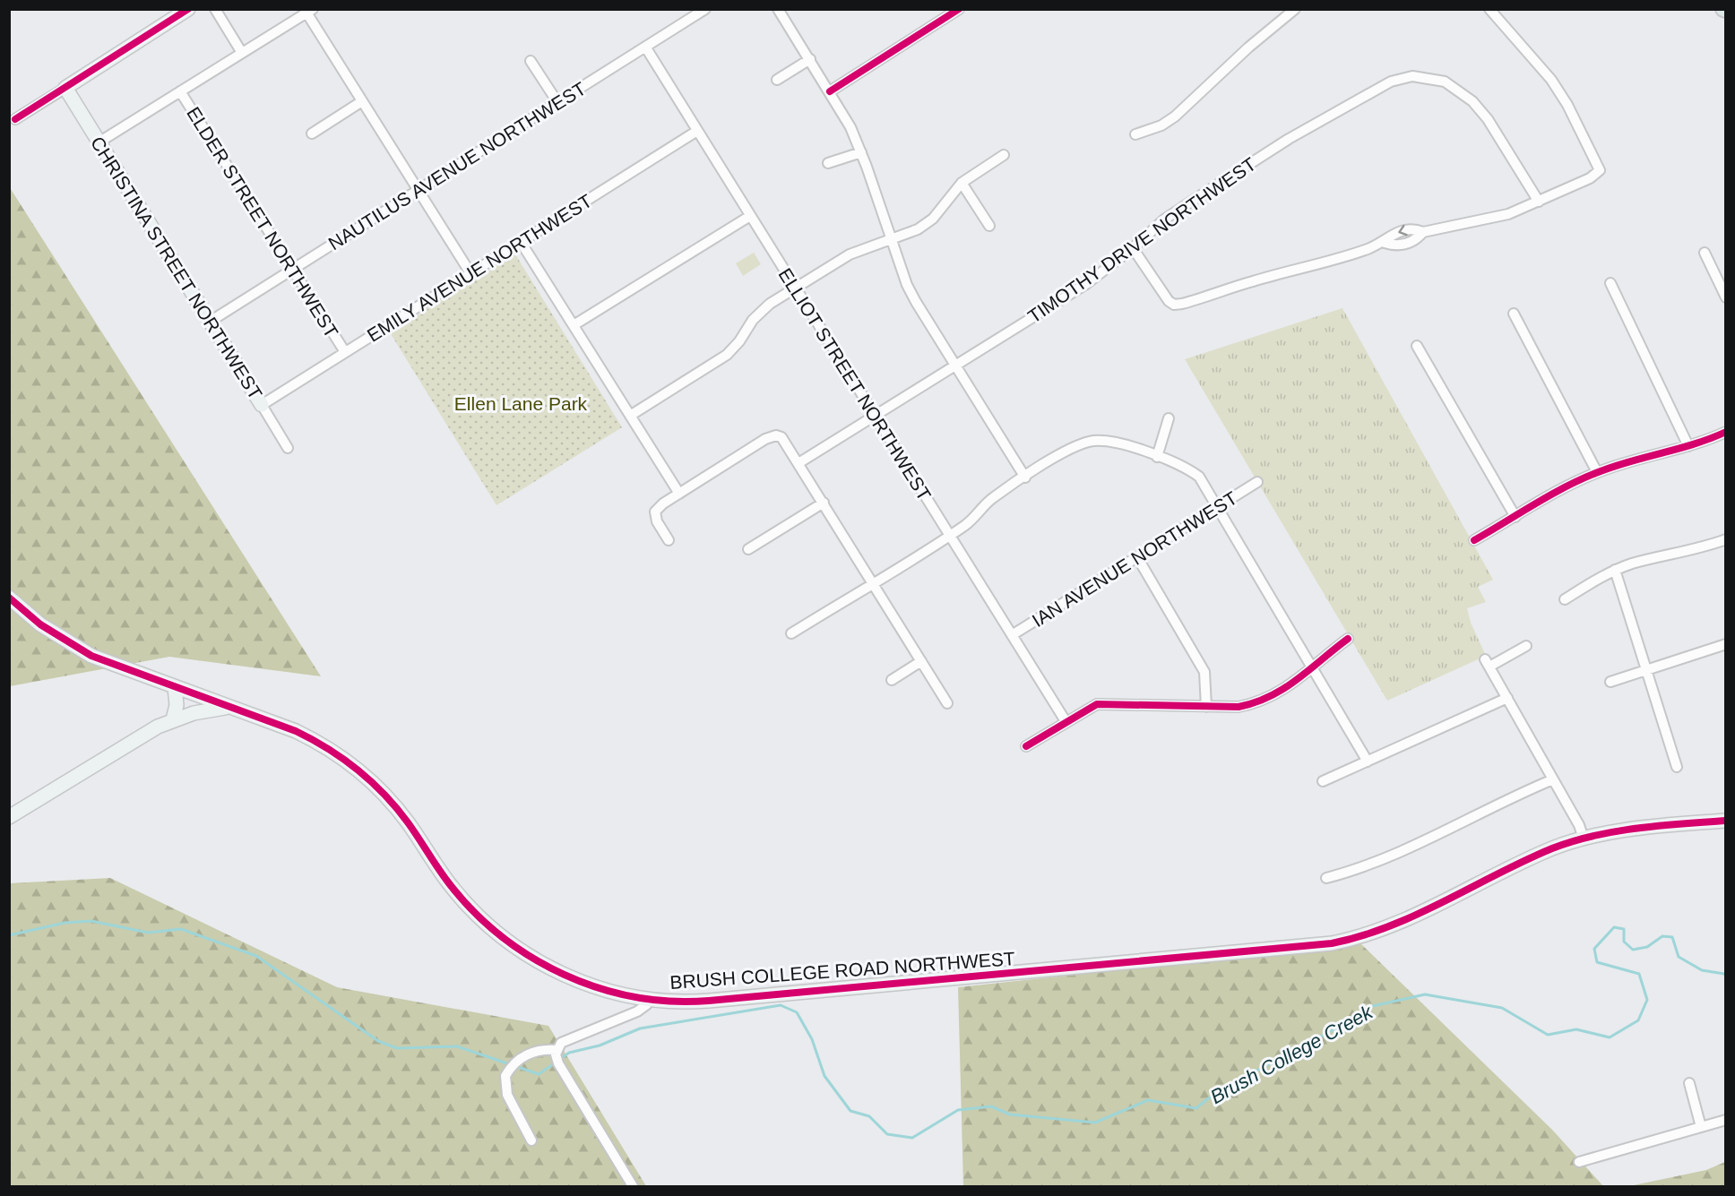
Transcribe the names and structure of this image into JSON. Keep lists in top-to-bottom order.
{
  "streets": {
    "street": [
      "NAUTILUS AVENUE NORTHWEST",
      "ELDER STREET NORTHWEST",
      "TIMOTHY DRIVE NORTHWEST",
      "CHRISTINA STREET NORTHWEST",
      "EMILY AVENUE NORTHWEST",
      "ELLIOT STREET NORTHWEST",
      "IAN AVENUE NORTHWEST",
      "BRUSH COLLEGE ROAD NORTHWEST"
    ]
  },
  "crossings": [
    ["NAUTILUS AVENUE NORTHWEST", "ELDER STREET NORTHWEST"],
    ["NAUTILUS AVENUE NORTHWEST", "CHRISTINA STREET NORTHWEST"],
    ["NAUTILUS AVENUE NORTHWEST", "ELLIOT STREET NORTHWEST"],
    ["ELDER STREET NORTHWEST", "EMILY AVENUE NORTHWEST"],
    ["TIMOTHY DRIVE NORTHWEST", "ELLIOT STREET NORTHWEST"],
    ["CHRISTINA STREET NORTHWEST", "EMILY AVENUE NORTHWEST"],
    ["EMILY AVENUE NORTHWEST", "ELLIOT STREET NORTHWEST"],
    ["ELLIOT STREET NORTHWEST", "IAN AVENUE NORTHWEST"]
  ],
  "water": ["Brush College Creek"],
  "parks": ["Ellen Lane Park"]
}
